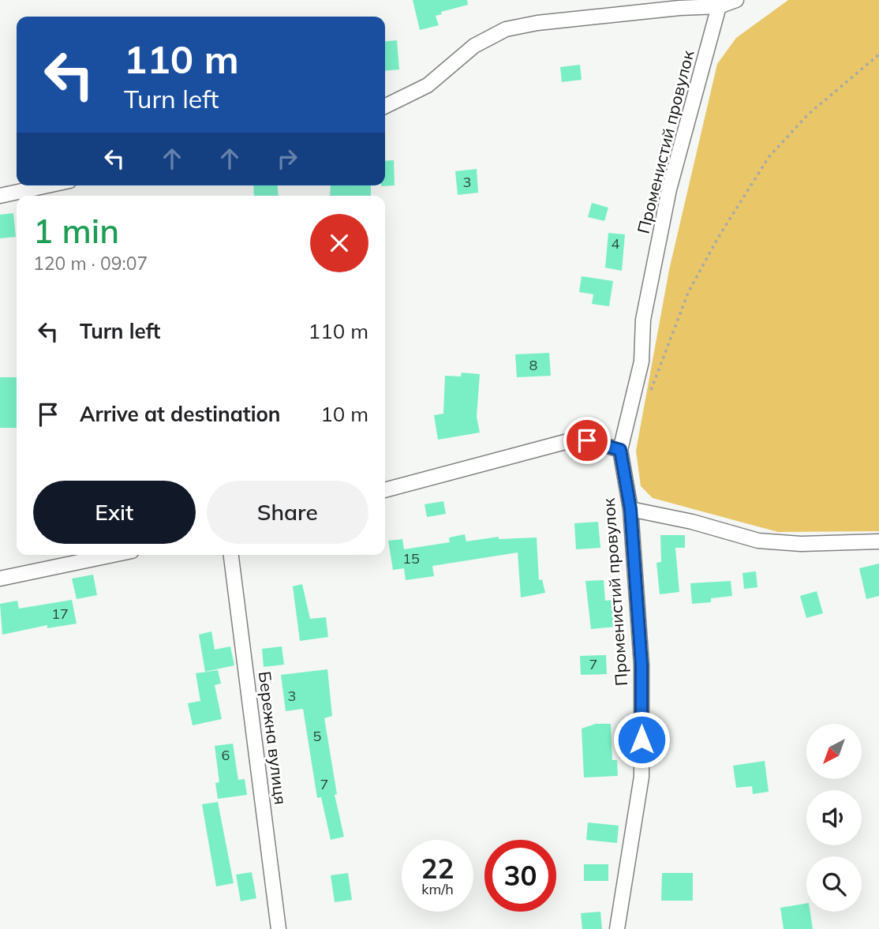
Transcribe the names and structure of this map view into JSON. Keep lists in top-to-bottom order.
{
  "streets": {
    "street": ["Променистий провулок", "Бережна вулиця"]
  },
  "house_numbers": [
    "3",
    "4",
    "8",
    "15",
    "17",
    "7",
    "3",
    "5",
    "6",
    "7"
  ],
  "north": "bottom left",
  "page": {
    "turn": ["110 m", "Turn left"],
    "heading": ["1 min", "120 m · 09:07"],
    "list": [
      {
        "name": "Turn left",
        "value": "110 m"
      },
      {
        "name": "Arrive at destination",
        "value": "10 m"
      }
    ],
    "buttons": ["Exit", "Share"],
    "speed": "22 km/h",
    "limit": "30"
  }
}
